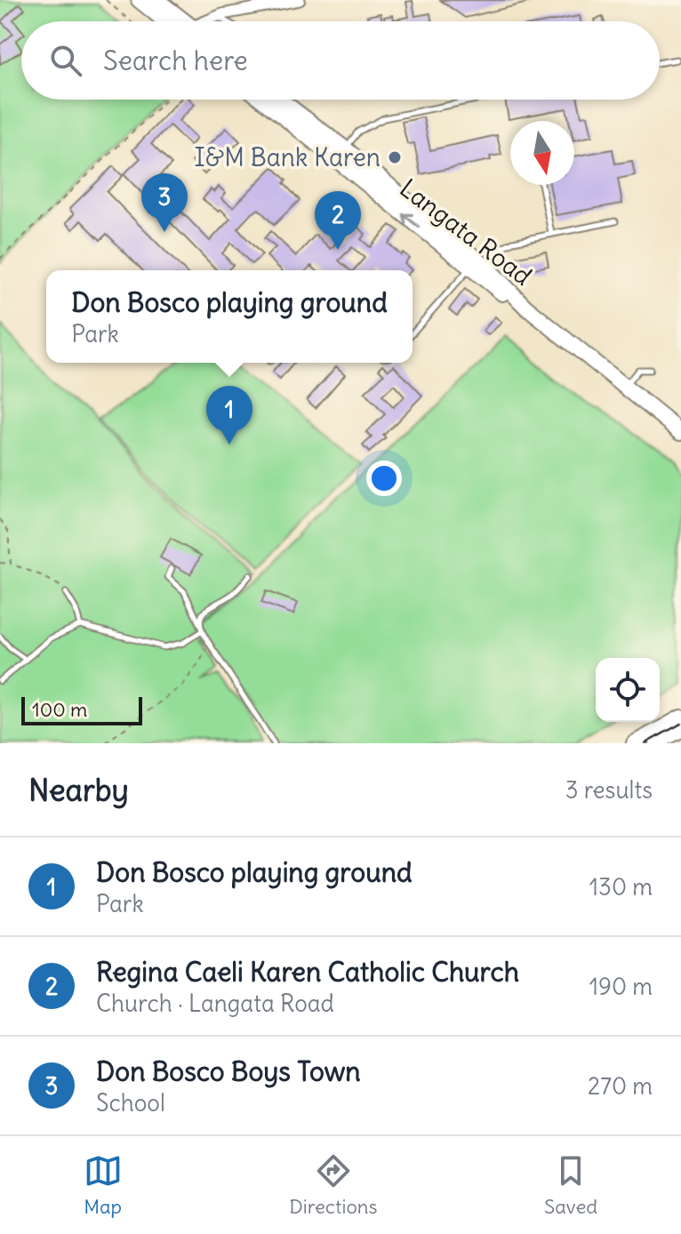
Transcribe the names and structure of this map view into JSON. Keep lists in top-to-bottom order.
{
  "streets": {
    "main road": ["Langata Road"]
  },
  "places": ["I&M Bank Karen"],
  "scale_bar": "100 m",
  "north": "bottom",
  "page": {
    "search": "Search here",
    "pins": ["3", "2", "1"],
    "popup": ["Don Bosco playing ground", "Park"],
    "scale": "100 m",
    "heading": ["Nearby", "3 results"],
    "list": [
      {
        "mark": "1",
        "name": "Don Bosco playing ground",
        "note": "Park",
        "value": "130 m"
      },
      {
        "mark": "2",
        "name": "Regina Caeli Karen Catholic Church",
        "note": "Church · Langata Road",
        "value": "190 m"
      },
      {
        "mark": "3",
        "name": "Don Bosco Boys Town",
        "note": "School",
        "value": "270 m"
      }
    ],
    "nav": ["Map", "Directions", "Saved"]
  }
}
